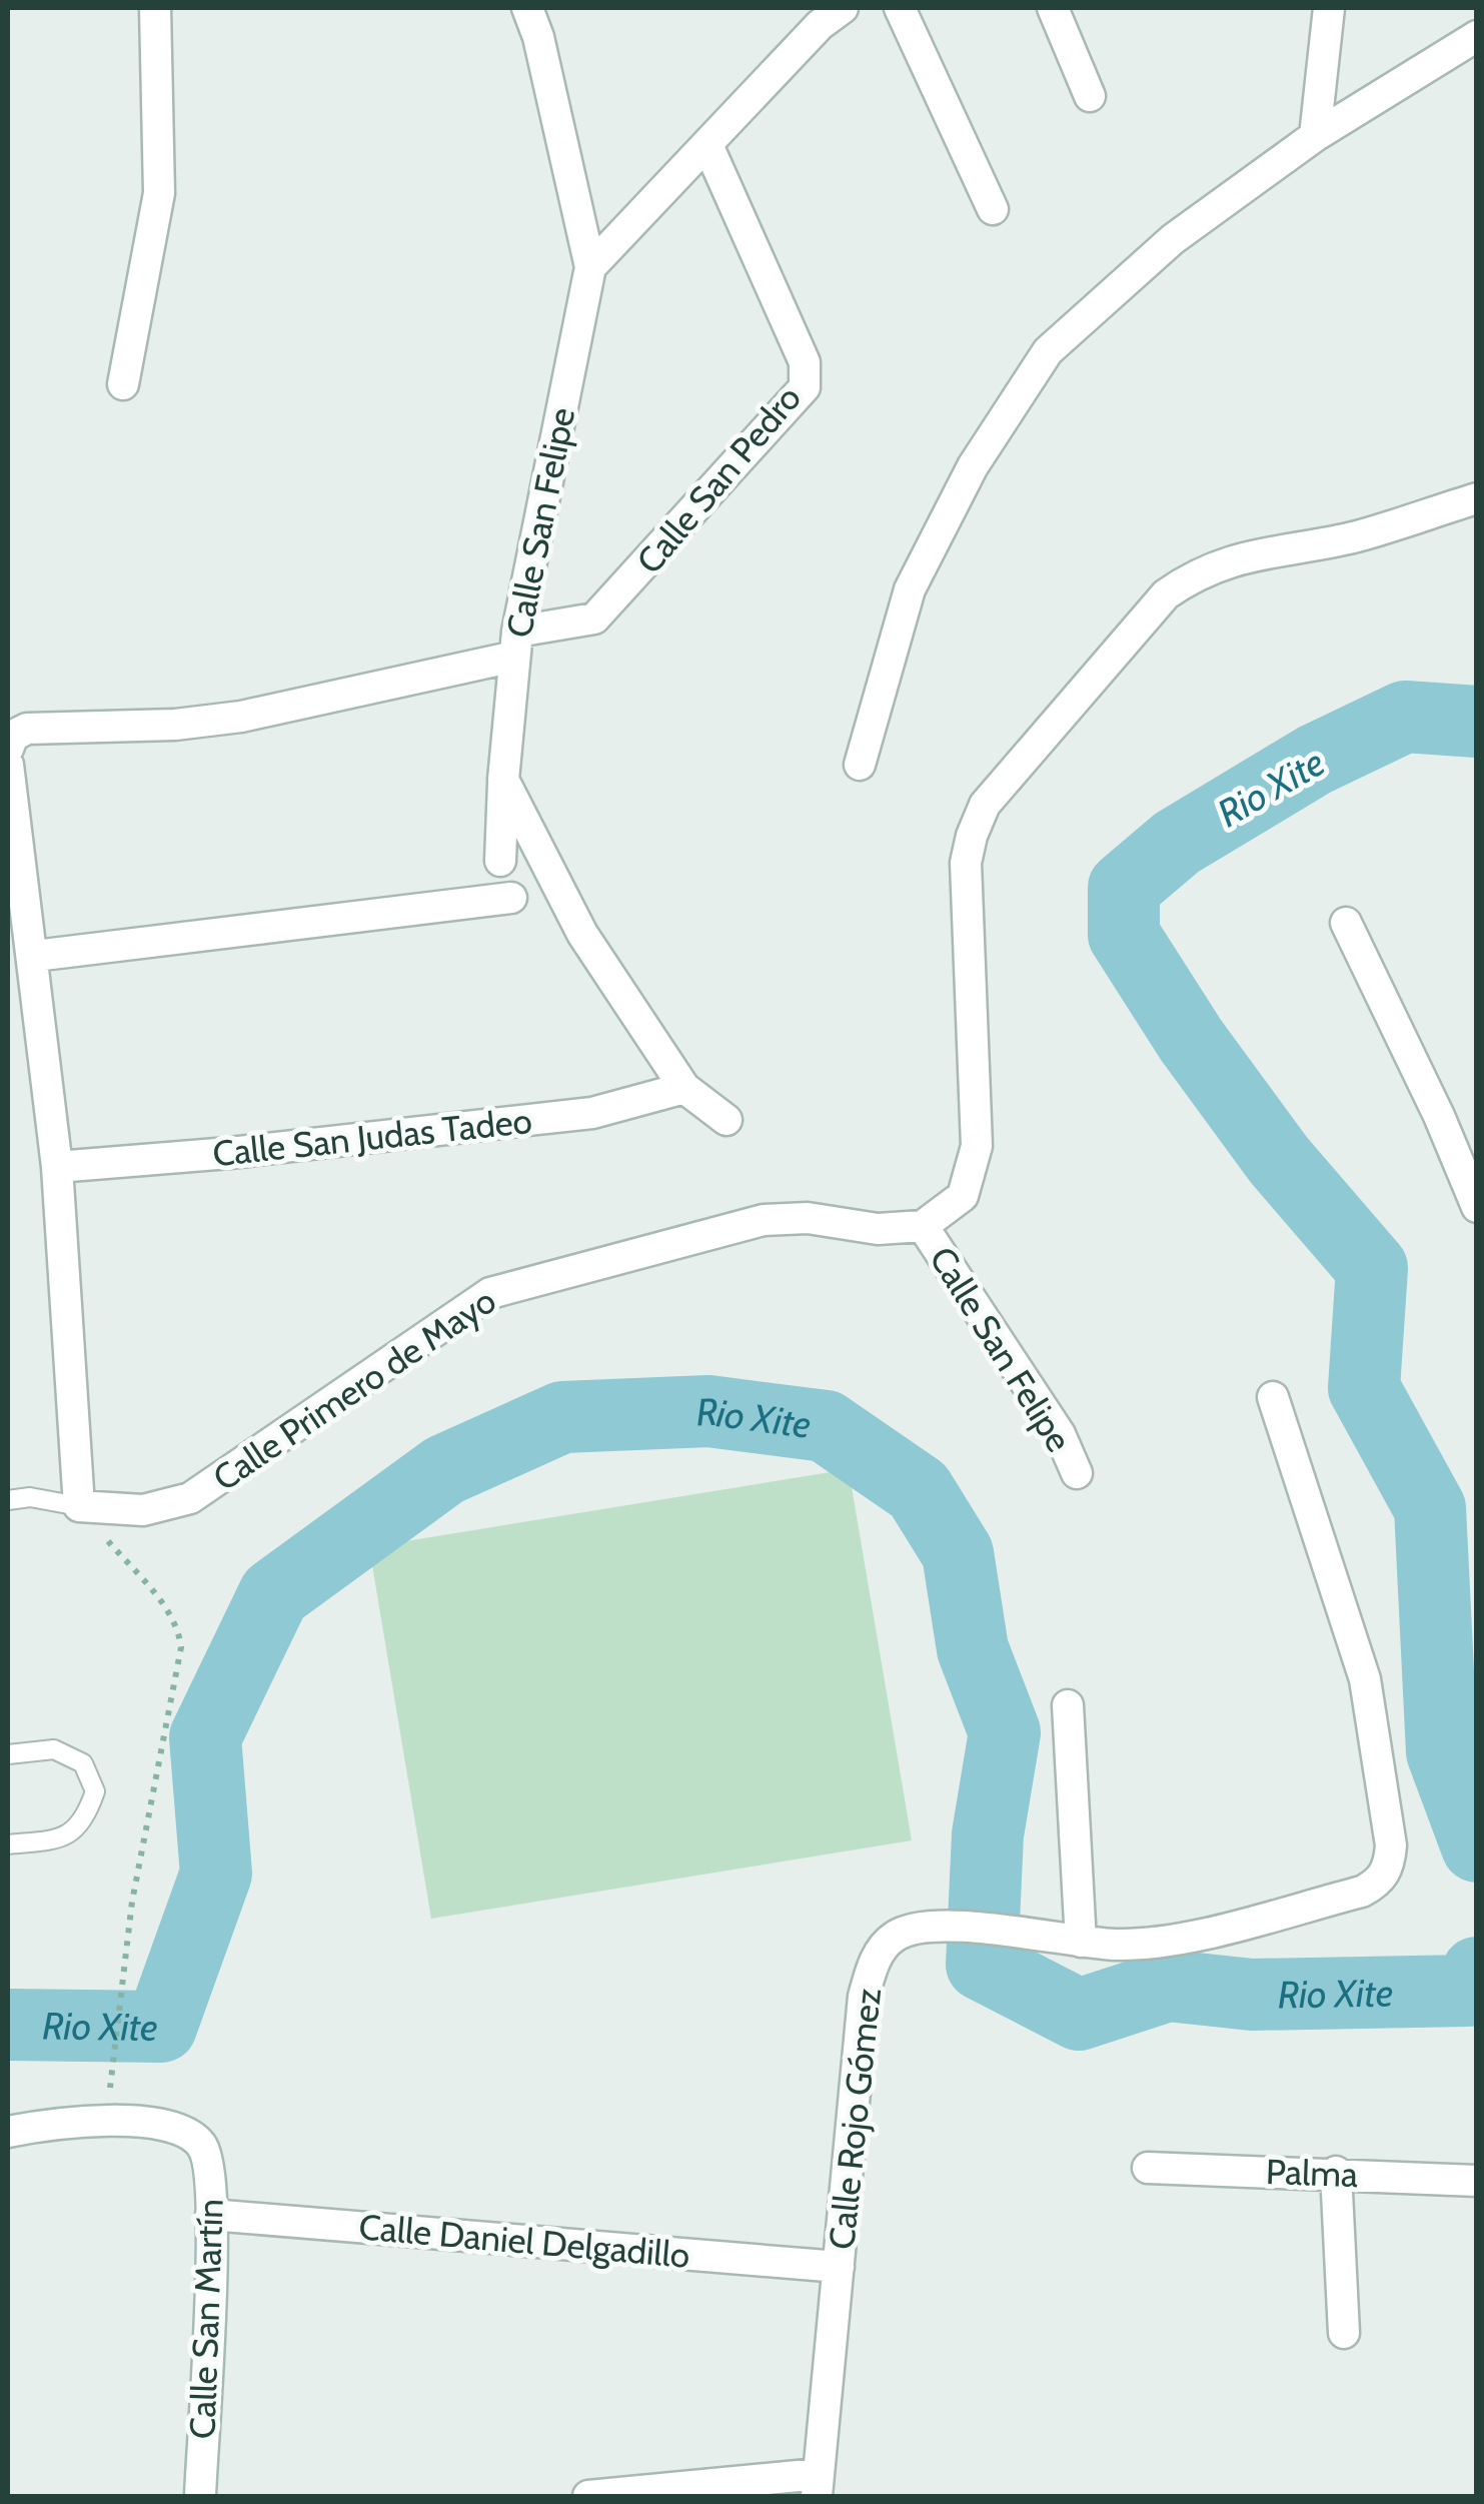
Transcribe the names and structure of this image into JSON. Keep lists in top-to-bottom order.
{
  "streets": {
    "street": [
      "Calle San Pedro",
      "Calle San Felipe",
      "Calle San Judas Tadeo",
      "Calle Primero de Mayo",
      "Calle Rojo Gómez",
      "Palma",
      "Calle Daniel Delgadillo",
      "Calle San Martín"
    ]
  },
  "crossings": [
    ["Calle San Pedro", "Calle San Felipe"],
    ["Calle San Felipe", "Calle Primero de Mayo"],
    ["Calle Rojo Gómez", "Calle Daniel Delgadillo"],
    ["Calle Daniel Delgadillo", "Calle San Martín"]
  ],
  "water": ["Rio Xite"]
}
